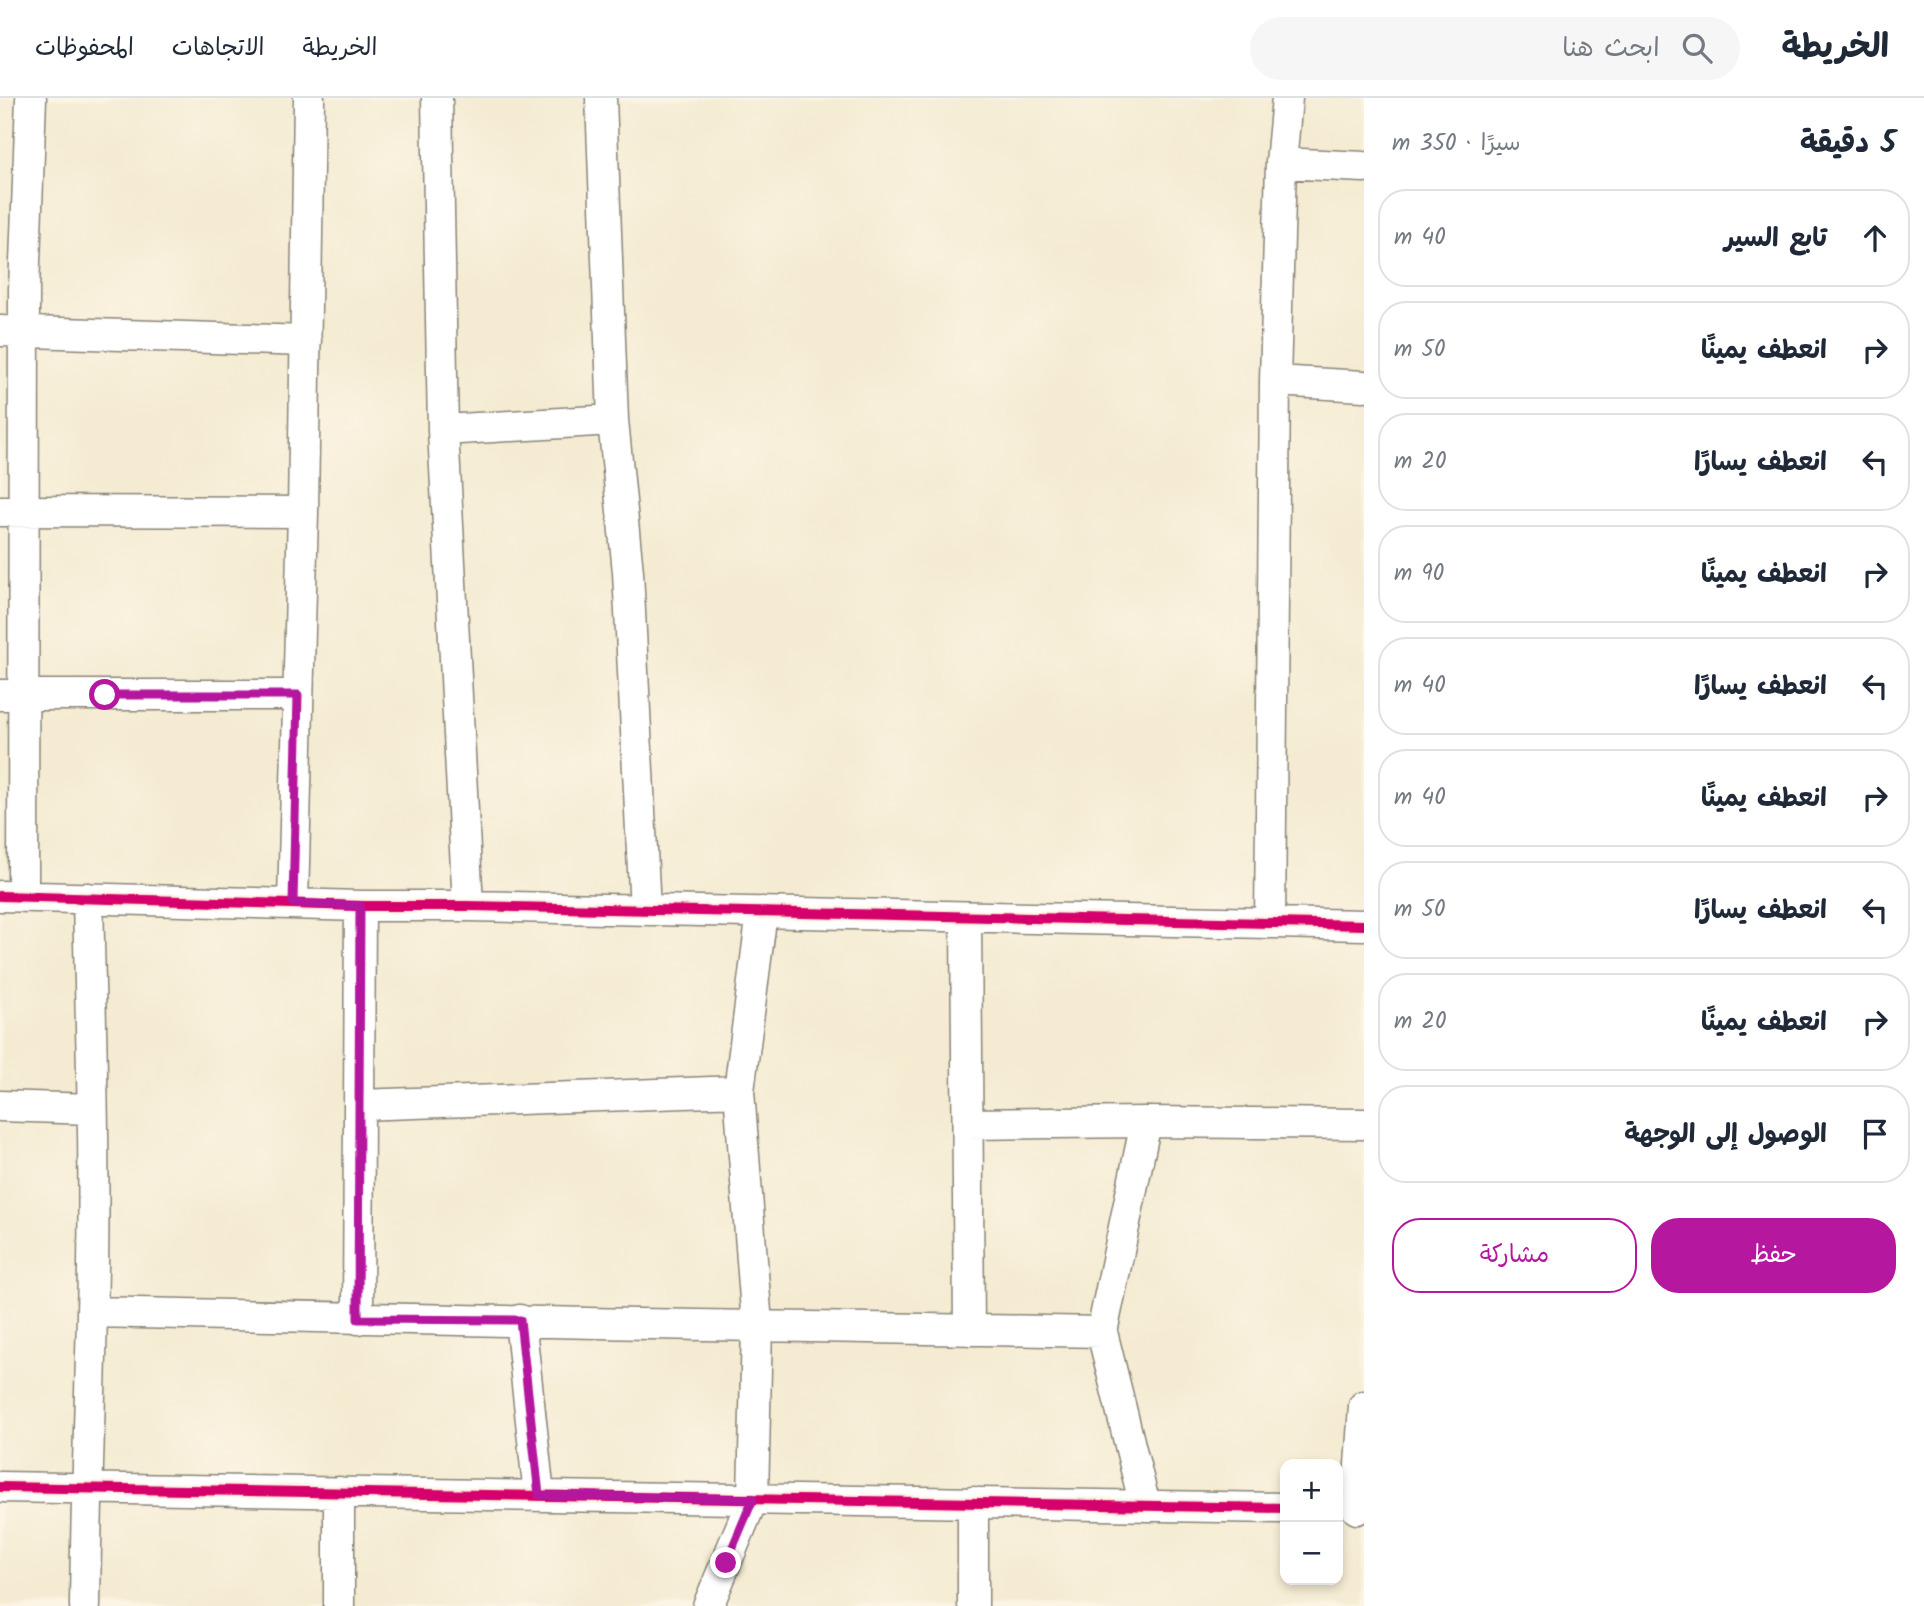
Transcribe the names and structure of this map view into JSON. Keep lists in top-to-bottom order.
{
  "page": {
    "header": "الخريطة",
    "search": "ابحث هنا",
    "nav": ["الخريطة", "الاتجاهات", "المحفوظات"],
    "heading": ["5 دقيقة", "سيرًا · 350 m"],
    "list": [
      ["تابع السير", "40 m"],
      ["انعطف يمينًا", "50 m"],
      ["انعطف يسارًا", "20 m"],
      ["انعطف يمينًا", "90 m"],
      ["انعطف يسارًا", "40 m"],
      ["انعطف يمينًا", "40 m"],
      ["انعطف يسارًا", "50 m"],
      ["انعطف يمينًا", "20 m"],
      "الوصول إلى الوجهة"
    ],
    "buttons": ["حفظ", "مشاركة"],
    "map_buttons": ["+", "−"]
  }
}
